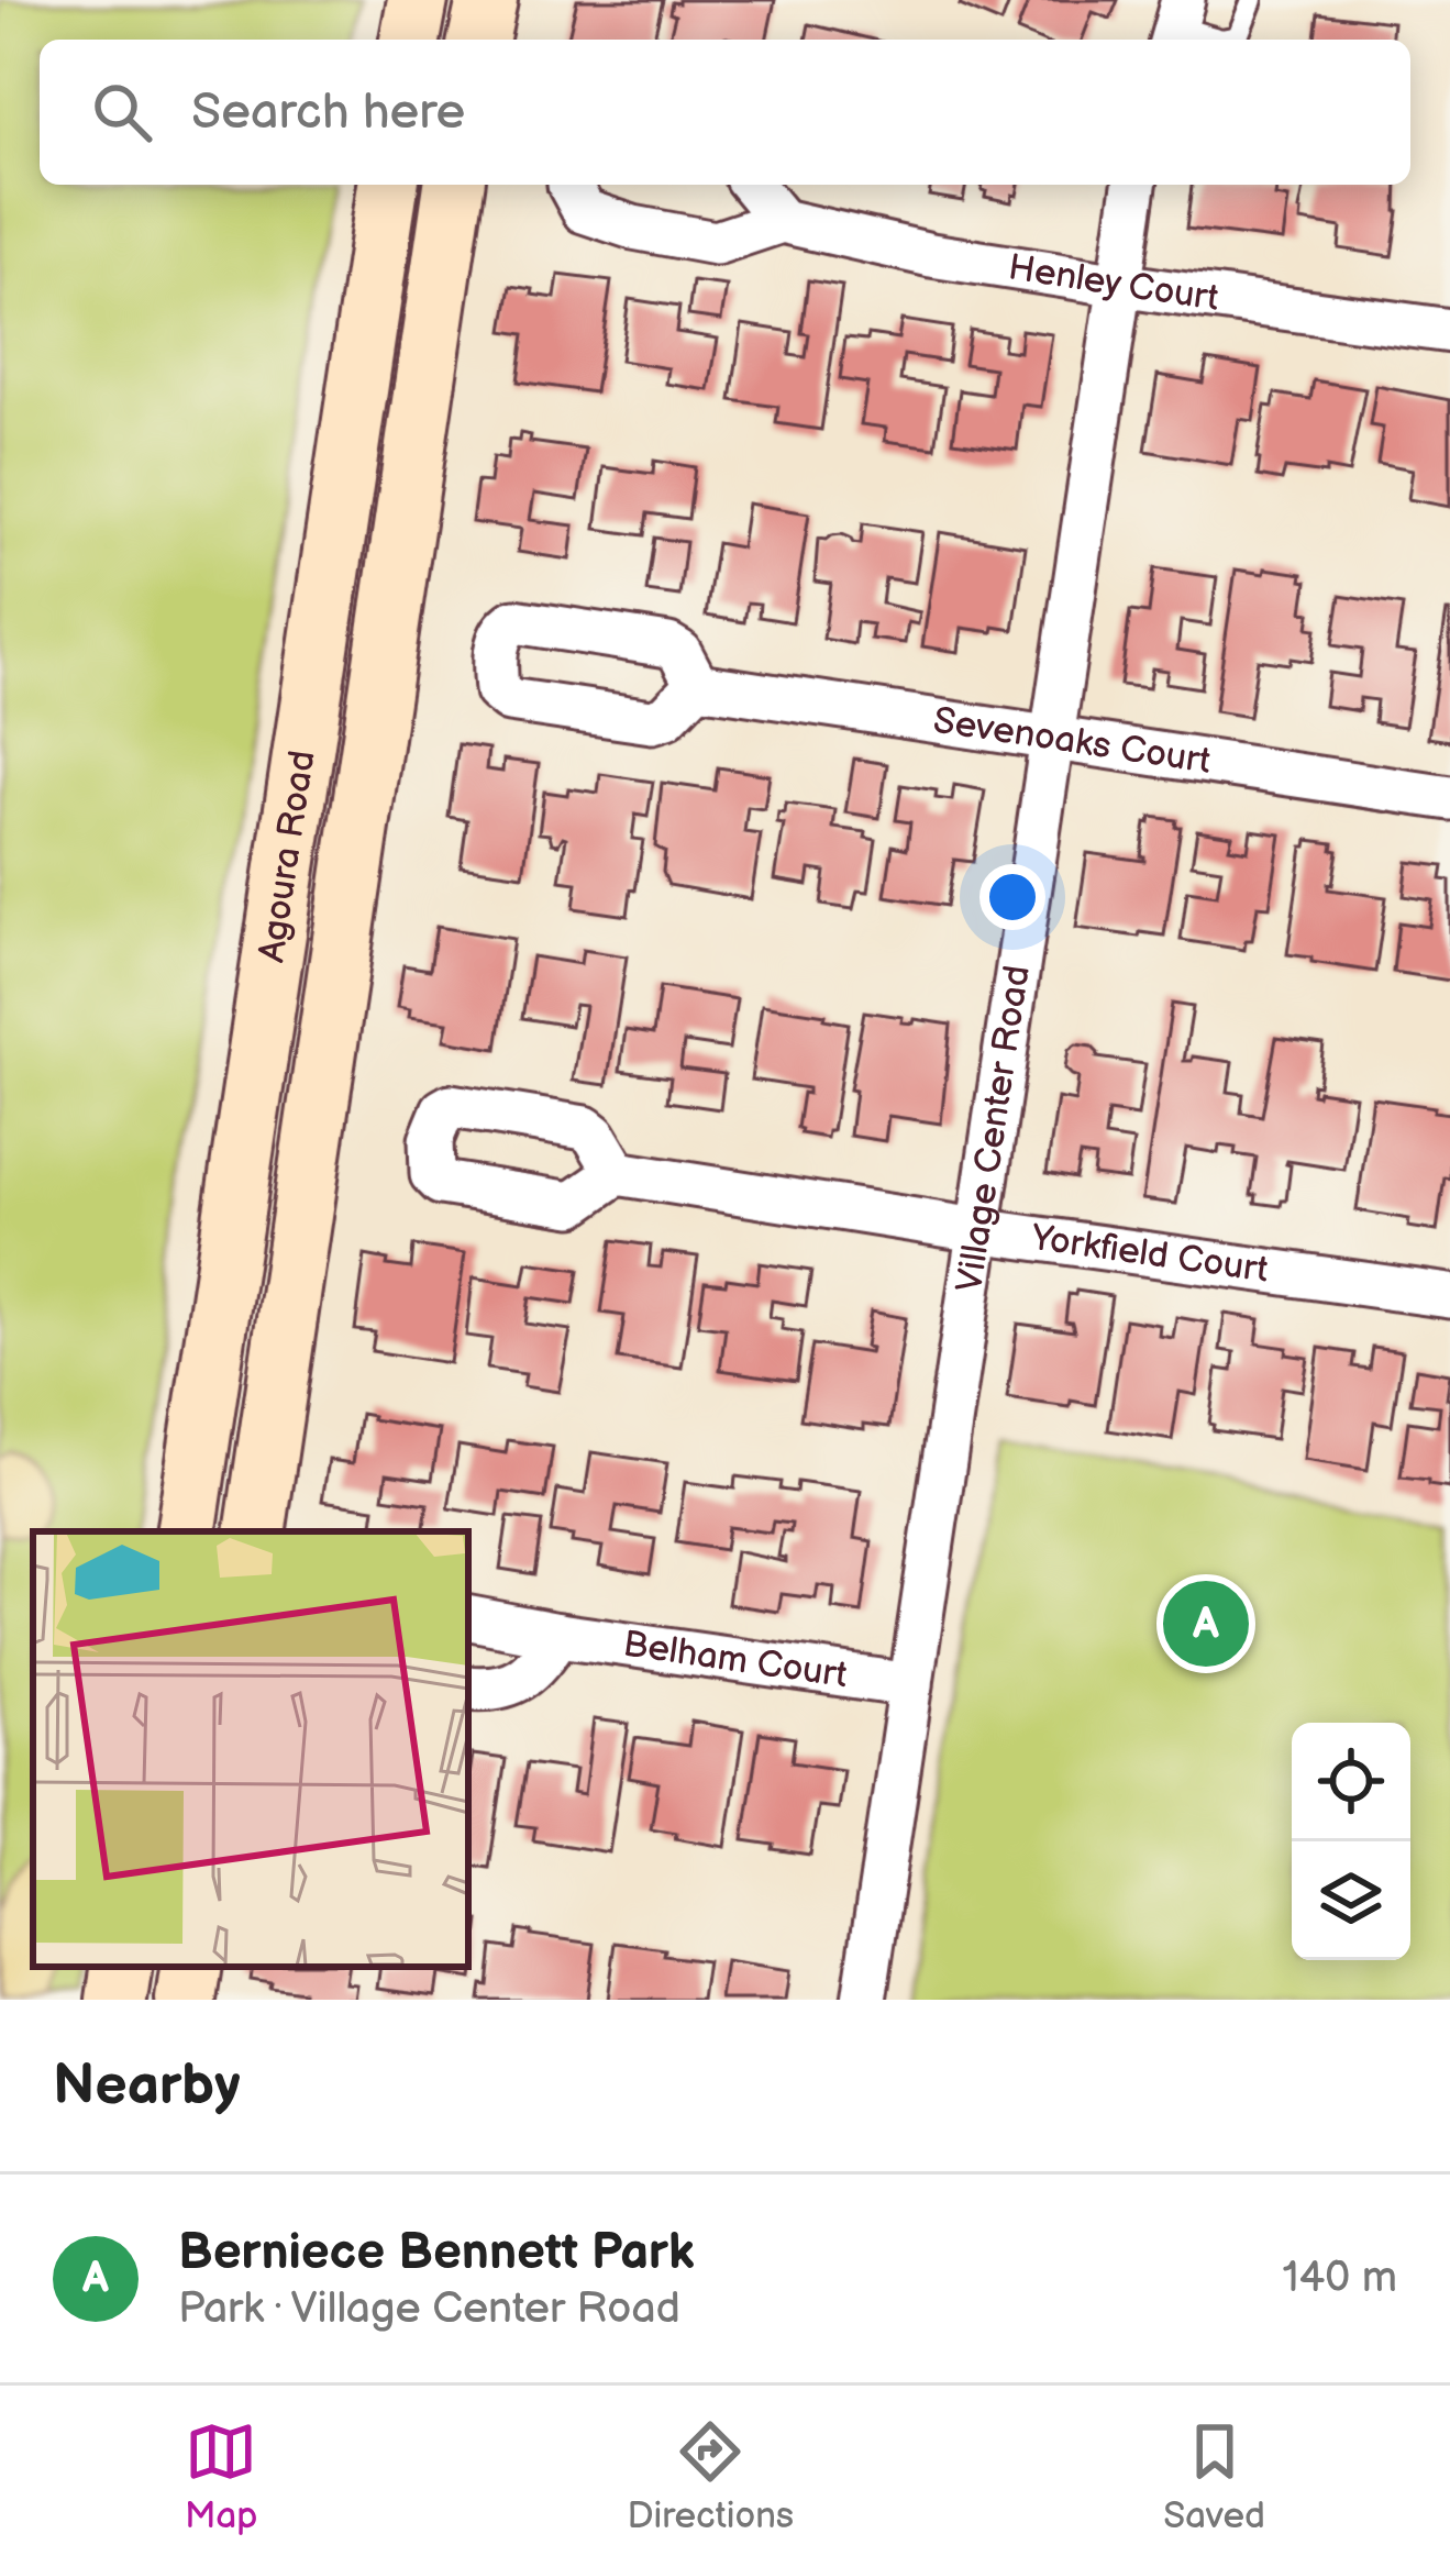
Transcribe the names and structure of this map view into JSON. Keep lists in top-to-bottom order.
{
  "streets": {
    "main road": ["Agoura Road"],
    "street": [
      "Henley Court",
      "Sevenoaks Court",
      "Village Center Road",
      "Yorkfield Court",
      "Belham Court"
    ]
  },
  "crossings": [
    ["Henley Court", "Village Center Road"],
    ["Sevenoaks Court", "Village Center Road"],
    ["Village Center Road", "Yorkfield Court"],
    ["Village Center Road", "Belham Court"]
  ],
  "page": {
    "search": "Search here",
    "pins": "A",
    "heading": "Nearby",
    "list": [
      {
        "mark": "A",
        "name": "Berniece Bennett Park",
        "note": "Park · Village Center Road",
        "value": "140 m"
      }
    ],
    "nav": ["Map", "Directions", "Saved"]
  }
}
